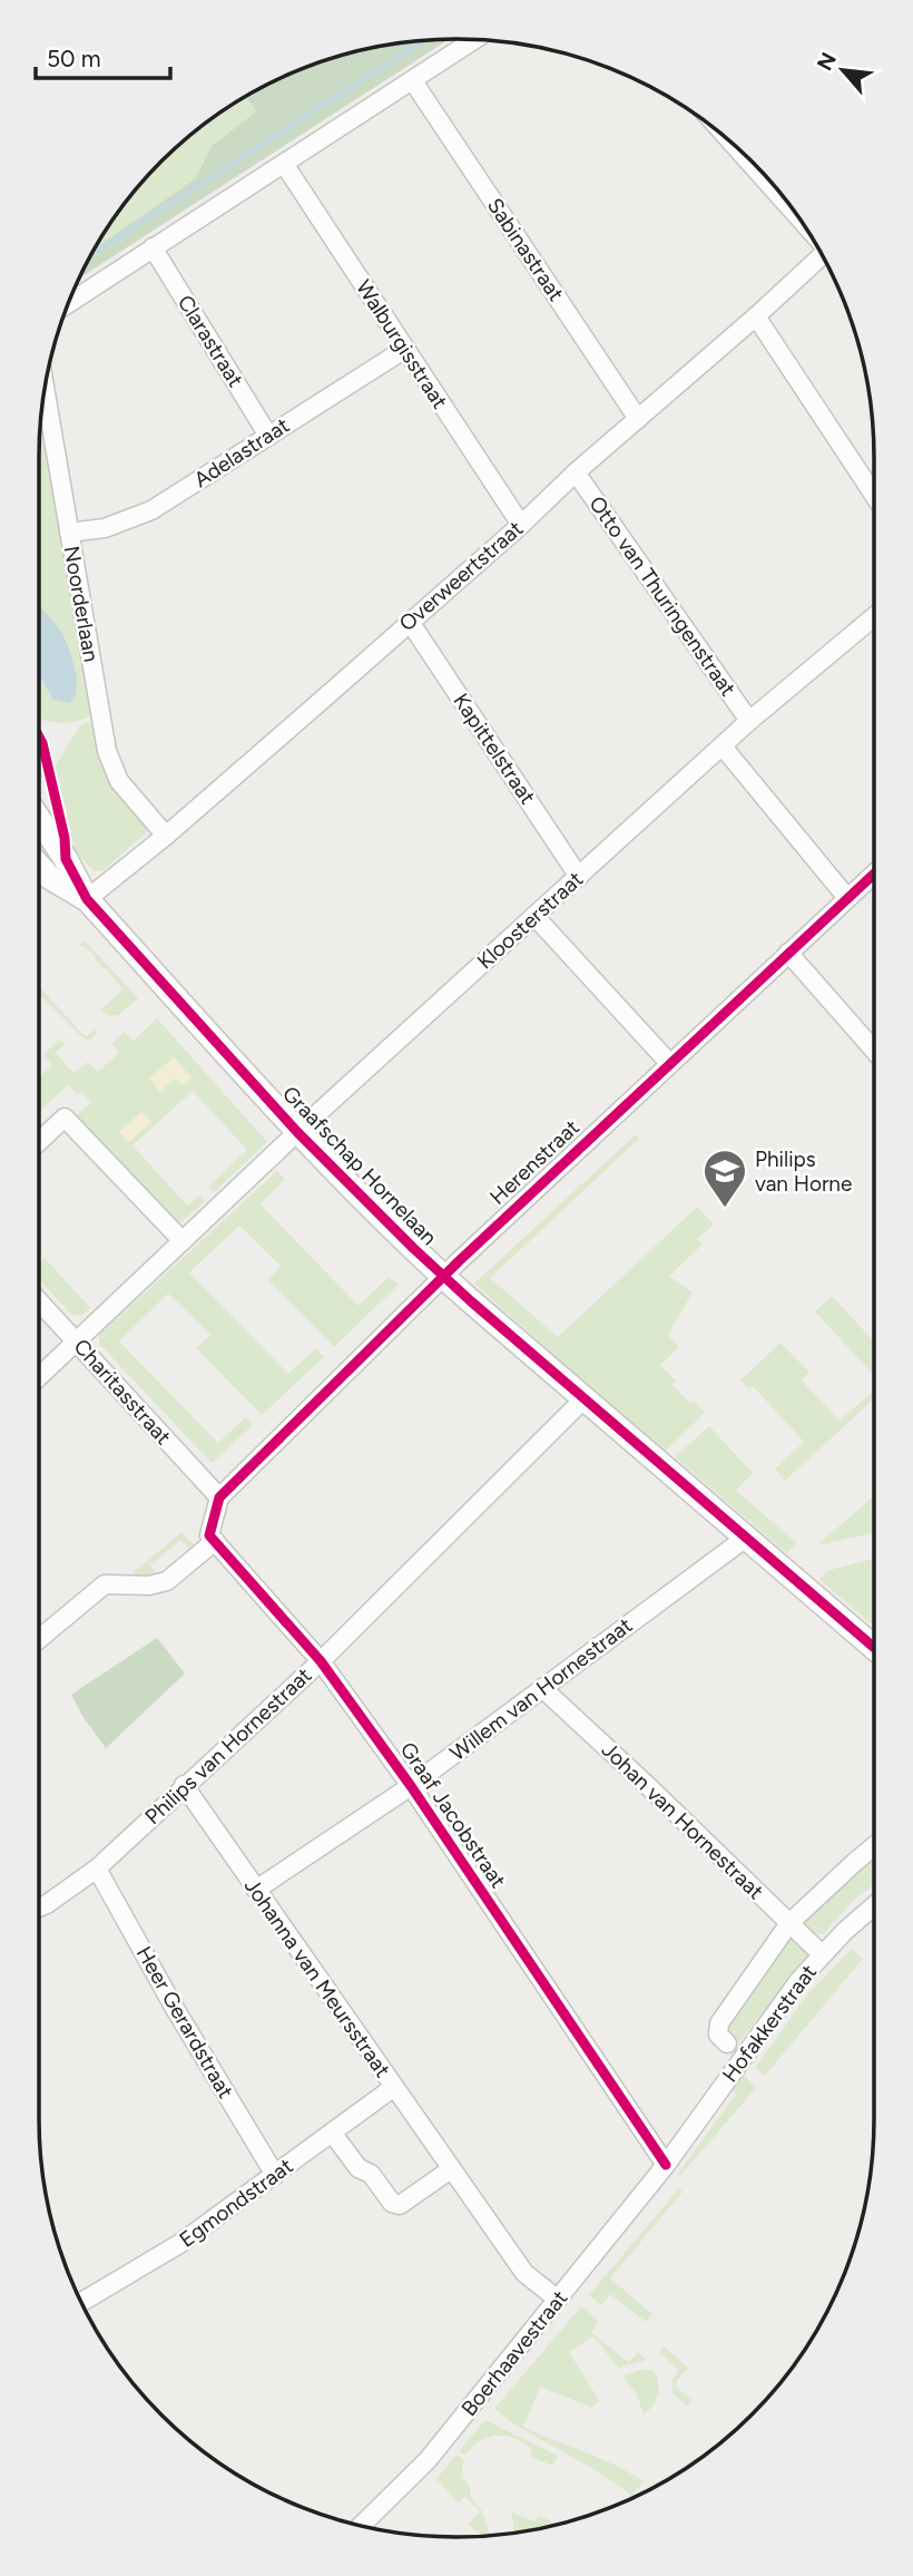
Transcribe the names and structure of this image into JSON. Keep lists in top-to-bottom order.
{
  "streets": {
    "street": [
      "Sabinastraat",
      "Clarastraat",
      "Walburgisstraat",
      "Adelastraat",
      "Overweertstraat",
      "Otto van Thuringenstraat",
      "Noorderlaan",
      "Kapittelstraat",
      "Kloosterstraat",
      "Herenstraat",
      "Graafschap Hornelaan",
      "Charitasstraat",
      "Willem van Hornestraat",
      "Philips van Hornestraat",
      "Graaf Jacobstraat",
      "Johan van Hornestraat",
      "Johanna van Meursstraat",
      "Heer Gerardstraat",
      "Hofakkerstraat",
      "Egmondstraat",
      "Boerhaavestraat"
    ]
  },
  "crossings": [
    ["Sabinastraat", "Overweertstraat"],
    ["Clarastraat", "Adelastraat"],
    ["Walburgisstraat", "Adelastraat"],
    ["Walburgisstraat", "Overweertstraat"],
    ["Adelastraat", "Noorderlaan"],
    ["Overweertstraat", "Otto van Thuringenstraat"],
    ["Overweertstraat", "Noorderlaan"],
    ["Overweertstraat", "Kapittelstraat"],
    ["Overweertstraat", "Graafschap Hornelaan"],
    ["Otto van Thuringenstraat", "Kloosterstraat"],
    ["Kapittelstraat", "Kloosterstraat"],
    ["Kloosterstraat", "Graafschap Hornelaan"],
    ["Kloosterstraat", "Charitasstraat"],
    ["Herenstraat", "Graafschap Hornelaan"],
    ["Herenstraat", "Charitasstraat"],
    ["Graafschap Hornelaan", "Willem van Hornestraat"],
    ["Graafschap Hornelaan", "Philips van Hornestraat"],
    ["Willem van Hornestraat", "Graaf Jacobstraat"],
    ["Willem van Hornestraat", "Johan van Hornestraat"],
    ["Willem van Hornestraat", "Johanna van Meursstraat"],
    ["Philips van Hornestraat", "Graaf Jacobstraat"],
    ["Philips van Hornestraat", "Johanna van Meursstraat"],
    ["Philips van Hornestraat", "Heer Gerardstraat"],
    ["Graaf Jacobstraat", "Hofakkerstraat"],
    ["Graaf Jacobstraat", "Boerhaavestraat"],
    ["Johan van Hornestraat", "Hofakkerstraat"],
    ["Johanna van Meursstraat", "Egmondstraat"],
    ["Johanna van Meursstraat", "Boerhaavestraat"],
    ["Heer Gerardstraat", "Egmondstraat"],
    ["Hofakkerstraat", "Boerhaavestraat"]
  ],
  "places": {
    "school or university": ["Philips van Horne"]
  },
  "scale_bar": "50 m",
  "north": "top left"
}
